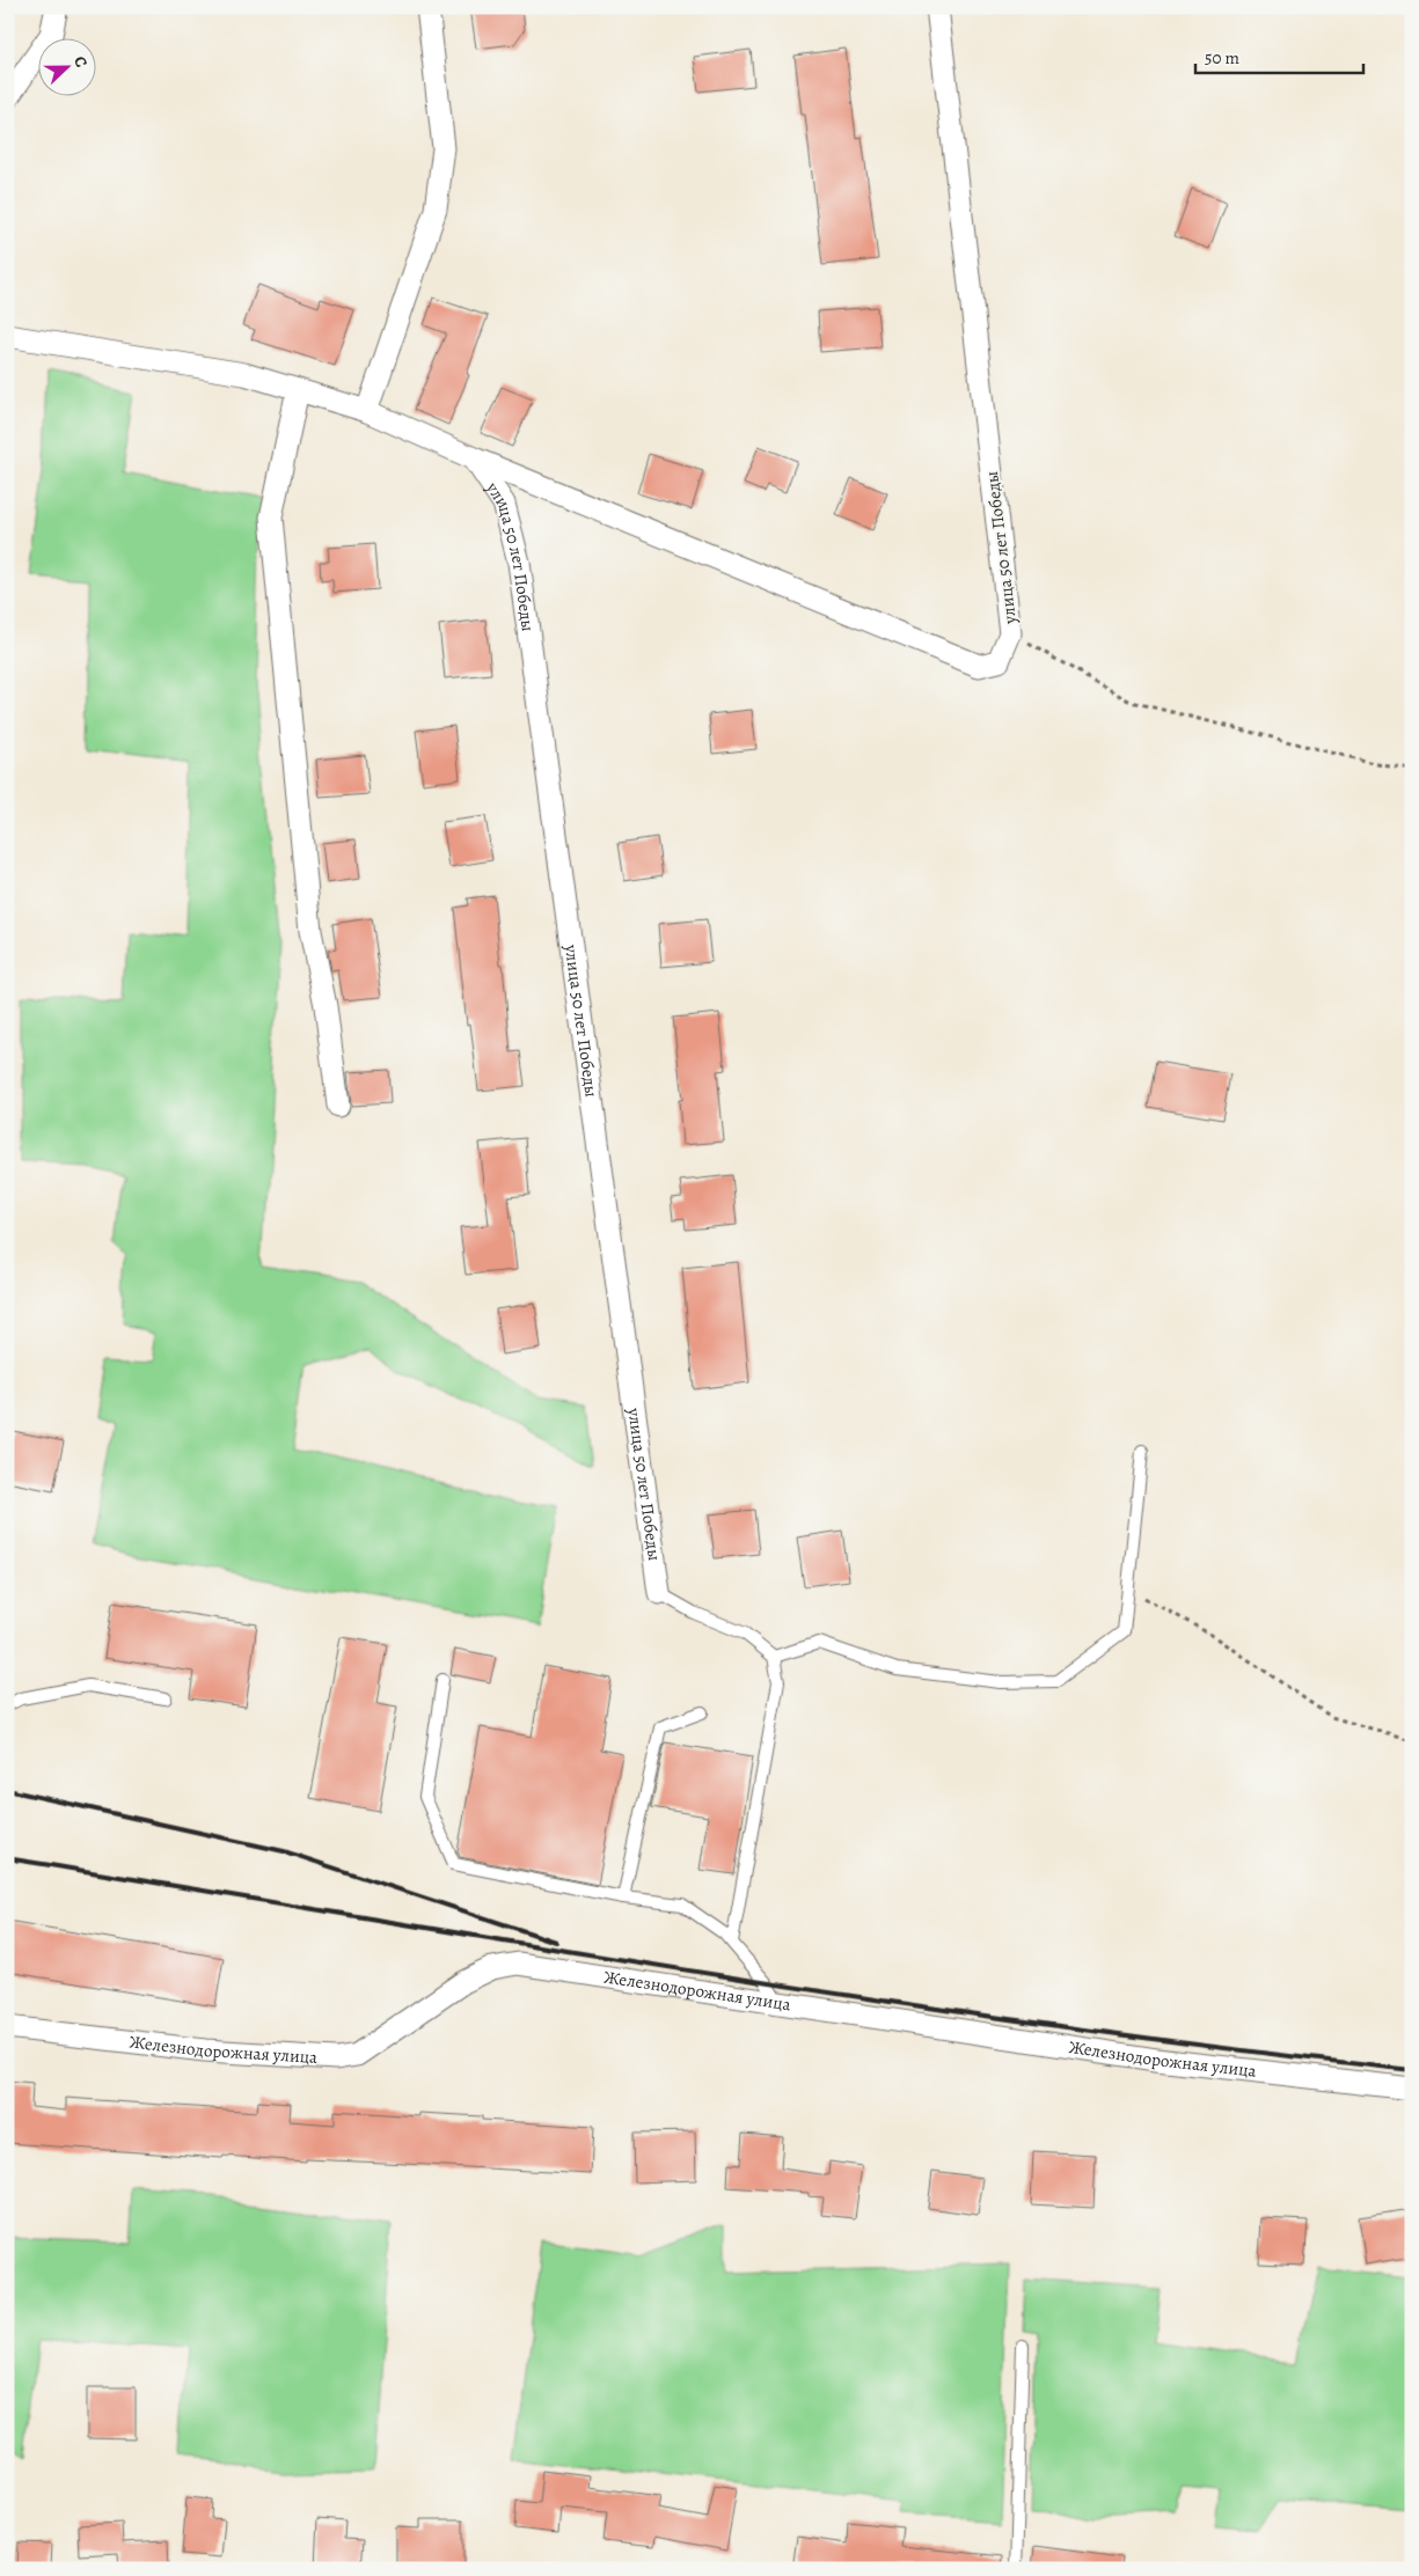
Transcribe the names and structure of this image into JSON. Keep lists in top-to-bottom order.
{
  "streets": {
    "street": ["улица 50 лет Победы", "Железнодорожная улица"]
  },
  "scale_bar": "50 m",
  "north": "right"
}
